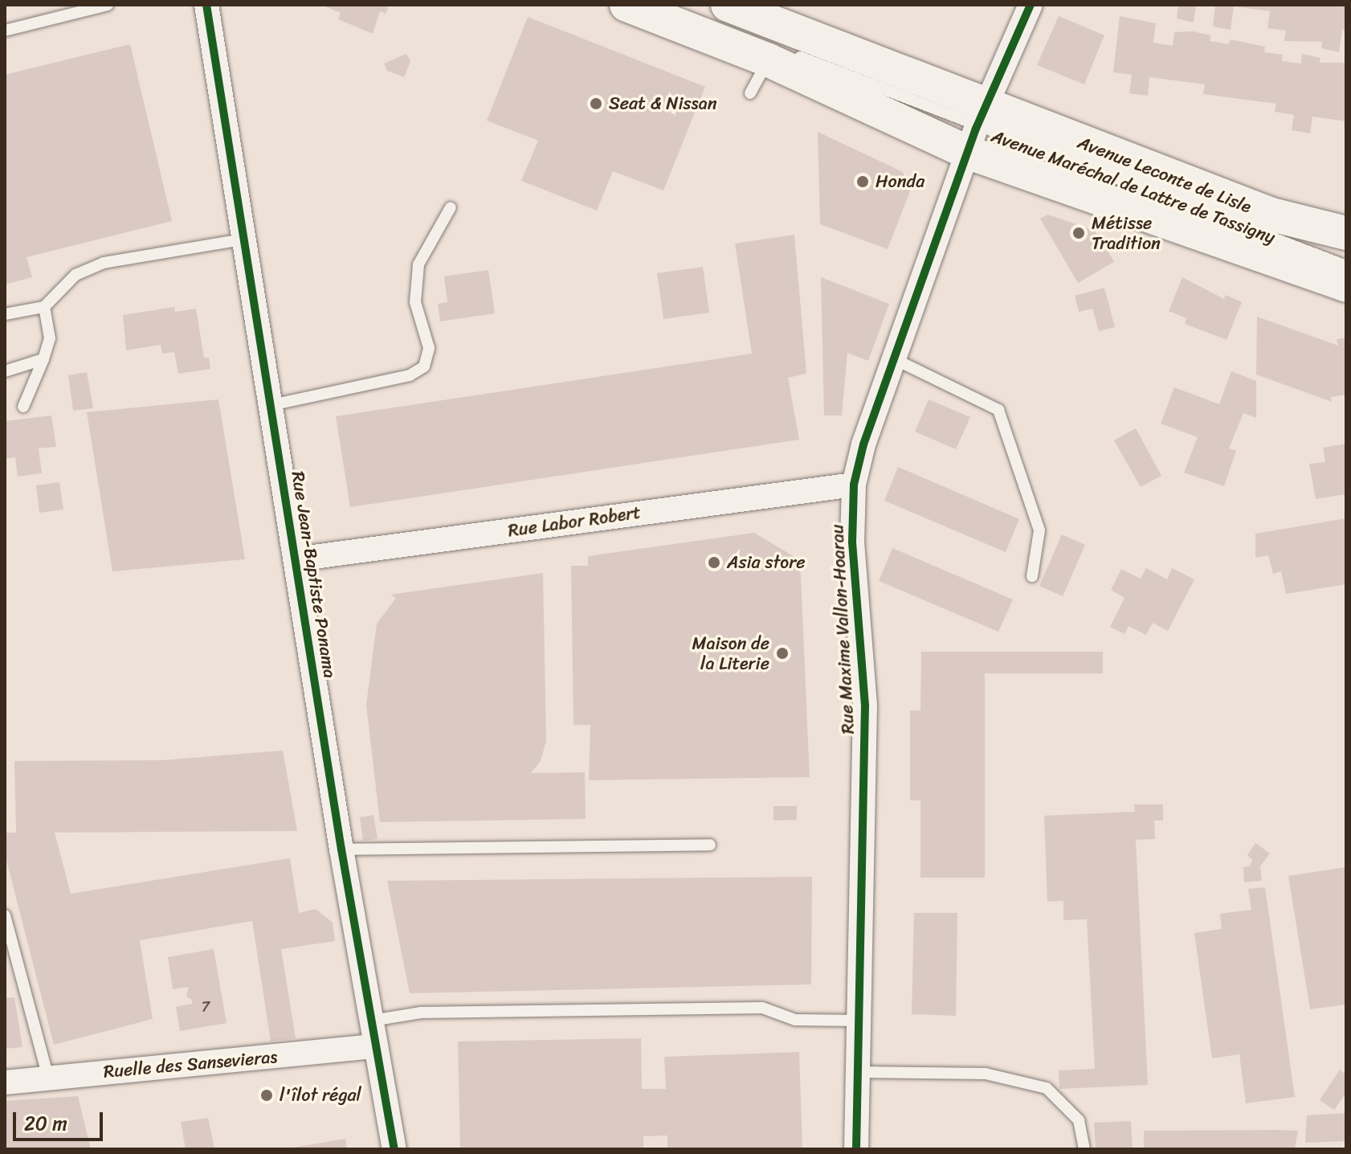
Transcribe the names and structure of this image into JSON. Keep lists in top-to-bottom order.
{
  "streets": {
    "main road": ["Avenue Leconte de Lisle", "Avenue Maréchal de Lattre de Tassigny"],
    "street": [
      "Rue Labor Robert",
      "Rue Jean-Baptiste Ponama",
      "Rue Maxime Vallon-Hoarau",
      "Ruelle des Sansevieras"
    ]
  },
  "crossings": [
    ["Avenue Leconte de Lisle", "Avenue Maréchal de Lattre de Tassigny"],
    ["Avenue Leconte de Lisle", "Rue Maxime Vallon-Hoarau"],
    ["Avenue Maréchal de Lattre de Tassigny", "Rue Maxime Vallon-Hoarau"],
    ["Rue Labor Robert", "Rue Jean-Baptiste Ponama"],
    ["Rue Labor Robert", "Rue Maxime Vallon-Hoarau"],
    ["Rue Jean-Baptiste Ponama", "Ruelle des Sansevieras"]
  ],
  "places": [
    "Seat & Nissan",
    "Honda",
    "Métisse Tradition",
    "Asia store",
    "Maison de la Literie",
    "l'îlot régal"
  ],
  "house_numbers": ["7"],
  "scale_bar": "20 m"
}
